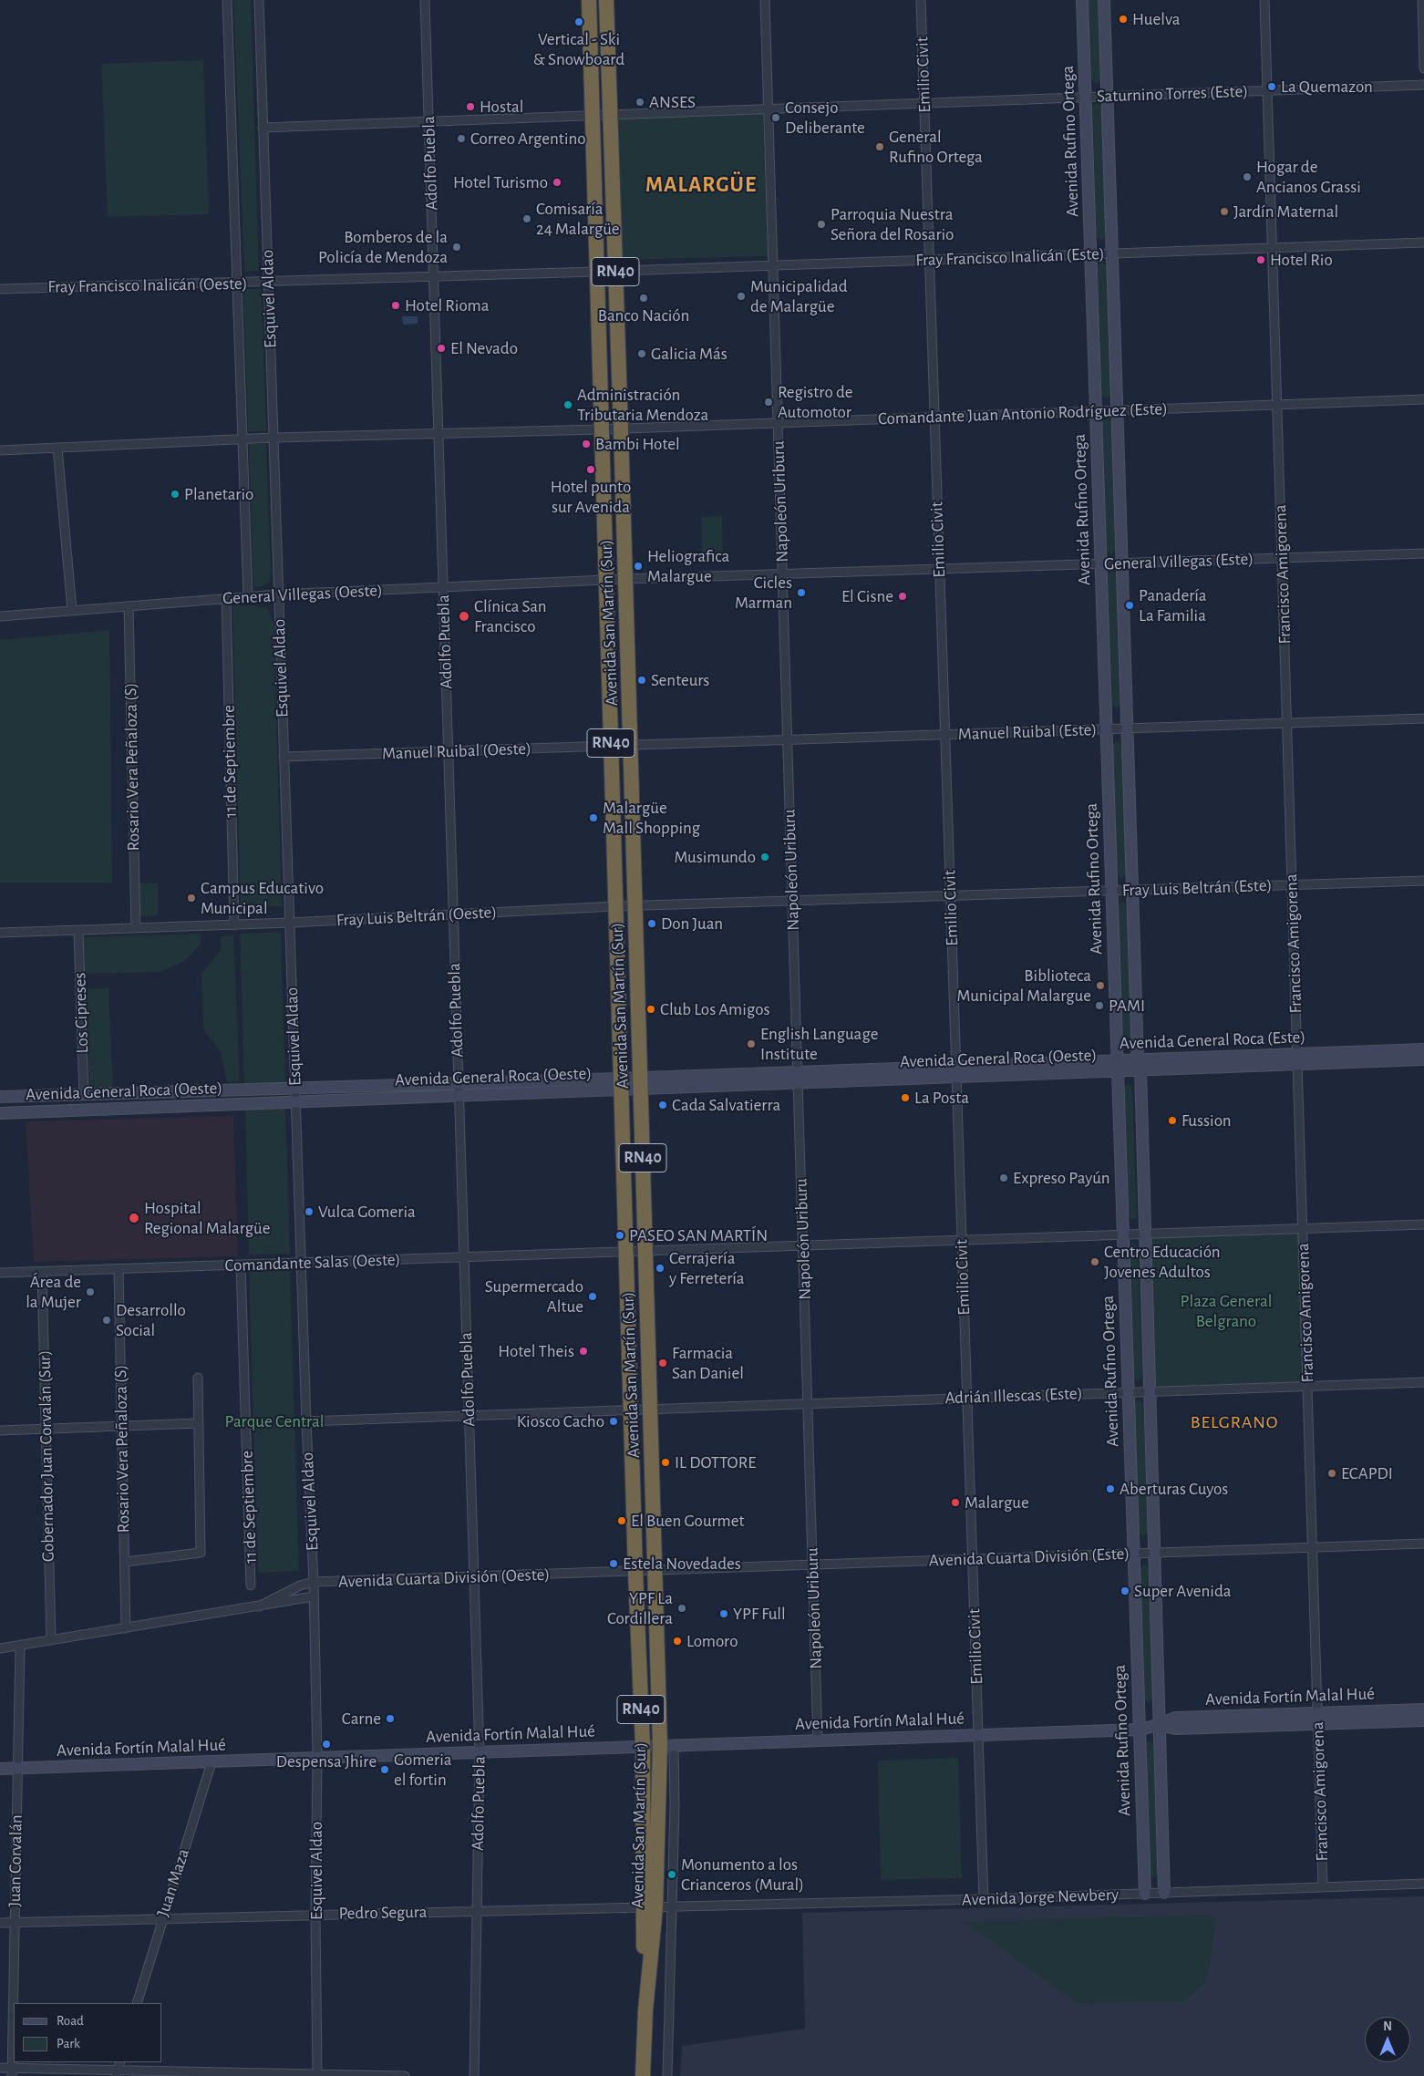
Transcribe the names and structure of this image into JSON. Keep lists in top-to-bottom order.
{
  "streets": {
    "highway": ["RN40", "Avenida San Martín (Sur)"],
    "main road": [
      "Avenida Rufino Ortega",
      "Avenida General Roca (Este)",
      "Avenida General Roca (Oeste)",
      "Avenida Fortín Malal Hué"
    ],
    "street": [
      "Emilio Civit",
      "Saturnino Torres (Este)",
      "Adolfo Puebla",
      "Fray Francisco Inalicán (Este)",
      "Fray Francisco Inalicán (Oeste)",
      "Esquivel Aldao",
      "Comandante Juan Antonio Rodríguez (Este)",
      "Napoleón Uriburu",
      "General Villegas (Este)",
      "Francisco Amigorena",
      "General Villegas (Oeste)",
      "Manuel Ruibal (Este)",
      "Manuel Ruibal (Oeste)",
      "11 de Septiembre",
      "Rosario Vera Peñaloza (S)",
      "Fray Luis Beltrán (Este)",
      "Fray Luis Beltrán (Oeste)",
      "Los Cipreses",
      "Comandante Salas (Oeste)",
      "Adrián Illescas (Este)",
      "Gobernador Juan Corvalán (Sur)",
      "Avenida Cuarta División (Este)",
      "Avenida Cuarta División (Oeste)",
      "Juan Corvalán",
      "Juan Maza",
      "Avenida Jorge Newbery",
      "Pedro Segura"
    ]
  },
  "crossings": [
    ["Emilio Civit", "Saturnino Torres (Este)"],
    ["Emilio Civit", "Fray Francisco Inalicán (Este)"],
    ["Emilio Civit", "Comandante Juan Antonio Rodríguez (Este)"],
    ["Emilio Civit", "General Villegas (Este)"],
    ["Emilio Civit", "Manuel Ruibal (Este)"],
    ["Emilio Civit", "Fray Luis Beltrán (Este)"],
    ["Emilio Civit", "Avenida General Roca (Este)"],
    ["Emilio Civit", "Comandante Salas (Oeste)"],
    ["Emilio Civit", "Adrián Illescas (Este)"],
    ["Emilio Civit", "Avenida Cuarta División (Este)"],
    ["Emilio Civit", "Avenida Fortín Malal Hué"],
    ["Emilio Civit", "Avenida Jorge Newbery"],
    ["Saturnino Torres (Este)", "Avenida Rufino Ortega"],
    ["Saturnino Torres (Este)", "Adolfo Puebla"],
    ["Saturnino Torres (Este)", "Esquivel Aldao"],
    ["Saturnino Torres (Este)", "Napoleón Uriburu"],
    ["Saturnino Torres (Este)", "Francisco Amigorena"],
    ["Saturnino Torres (Este)", "Avenida San Martín (Sur)"],
    ["Avenida Rufino Ortega", "Fray Francisco Inalicán (Este)"],
    ["Avenida Rufino Ortega", "Comandante Juan Antonio Rodríguez (Este)"],
    ["Avenida Rufino Ortega", "General Villegas (Este)"],
    ["Avenida Rufino Ortega", "Manuel Ruibal (Este)"],
    ["Avenida Rufino Ortega", "Fray Luis Beltrán (Este)"],
    ["Avenida Rufino Ortega", "Avenida General Roca (Este)"],
    ["Avenida Rufino Ortega", "Comandante Salas (Oeste)"],
    ["Avenida Rufino Ortega", "Adrián Illescas (Este)"],
    ["Avenida Rufino Ortega", "Avenida Cuarta División (Este)"],
    ["Avenida Rufino Ortega", "Avenida Fortín Malal Hué"],
    ["Avenida Rufino Ortega", "Avenida Jorge Newbery"],
    ["Adolfo Puebla", "Fray Francisco Inalicán (Oeste)"],
    ["Adolfo Puebla", "Comandante Juan Antonio Rodríguez (Este)"],
    ["Adolfo Puebla", "General Villegas (Oeste)"],
    ["Adolfo Puebla", "Manuel Ruibal (Oeste)"],
    ["Adolfo Puebla", "Fray Luis Beltrán (Oeste)"],
    ["Adolfo Puebla", "Avenida General Roca (Oeste)"],
    ["Adolfo Puebla", "Comandante Salas (Oeste)"],
    ["Adolfo Puebla", "Adrián Illescas (Este)"],
    ["Adolfo Puebla", "Avenida Cuarta División (Oeste)"],
    ["Adolfo Puebla", "Avenida Fortín Malal Hué"],
    ["Adolfo Puebla", "Pedro Segura"],
    ["Fray Francisco Inalicán (Este)", "Fray Francisco Inalicán (Oeste)"],
    ["Fray Francisco Inalicán (Este)", "Napoleón Uriburu"],
    ["Fray Francisco Inalicán (Este)", "Francisco Amigorena"],
    ["Fray Francisco Inalicán (Este)", "Avenida San Martín (Sur)"],
    ["Fray Francisco Inalicán (Oeste)", "Esquivel Aldao"],
    ["Fray Francisco Inalicán (Oeste)", "Avenida San Martín (Sur)"],
    ["Esquivel Aldao", "Comandante Juan Antonio Rodríguez (Este)"],
    ["Esquivel Aldao", "General Villegas (Oeste)"],
    ["Esquivel Aldao", "Manuel Ruibal (Oeste)"],
    ["Esquivel Aldao", "Fray Luis Beltrán (Oeste)"],
    ["Esquivel Aldao", "Avenida General Roca (Oeste)"],
    ["Esquivel Aldao", "Comandante Salas (Oeste)"],
    ["Esquivel Aldao", "Adrián Illescas (Este)"],
    ["Esquivel Aldao", "Avenida Cuarta División (Oeste)"],
    ["Esquivel Aldao", "Avenida Fortín Malal Hué"],
    ["Esquivel Aldao", "Pedro Segura"],
    ["Comandante Juan Antonio Rodríguez (Este)", "Napoleón Uriburu"],
    ["Comandante Juan Antonio Rodríguez (Este)", "Francisco Amigorena"],
    ["Comandante Juan Antonio Rodríguez (Este)", "Avenida San Martín (Sur)"],
    ["Napoleón Uriburu", "General Villegas (Este)"],
    ["Napoleón Uriburu", "Manuel Ruibal (Este)"],
    ["Napoleón Uriburu", "Fray Luis Beltrán (Este)"],
    ["Napoleón Uriburu", "Avenida General Roca (Este)"],
    ["Napoleón Uriburu", "Avenida General Roca (Oeste)"],
    ["Napoleón Uriburu", "Comandante Salas (Oeste)"],
    ["Napoleón Uriburu", "Adrián Illescas (Este)"],
    ["Napoleón Uriburu", "Avenida Cuarta División (Este)"],
    ["Napoleón Uriburu", "Avenida Fortín Malal Hué"],
    ["General Villegas (Este)", "Francisco Amigorena"],
    ["General Villegas (Este)", "General Villegas (Oeste)"],
    ["General Villegas (Este)", "Avenida San Martín (Sur)"],
    ["Francisco Amigorena", "Manuel Ruibal (Este)"],
    ["Francisco Amigorena", "Fray Luis Beltrán (Este)"],
    ["Francisco Amigorena", "Avenida General Roca (Este)"],
    ["Francisco Amigorena", "Comandante Salas (Oeste)"],
    ["Francisco Amigorena", "Adrián Illescas (Este)"],
    ["Francisco Amigorena", "Avenida Cuarta División (Este)"],
    ["Francisco Amigorena", "Avenida Fortín Malal Hué"],
    ["Francisco Amigorena", "Avenida Jorge Newbery"],
    ["General Villegas (Oeste)", "Avenida San Martín (Sur)"],
    ["General Villegas (Oeste)", "11 de Septiembre"],
    ["General Villegas (Oeste)", "Rosario Vera Peñaloza (S)"],
    ["Avenida San Martín (Sur)", "Manuel Ruibal (Este)"],
    ["Avenida San Martín (Sur)", "Manuel Ruibal (Oeste)"],
    ["Avenida San Martín (Sur)", "Fray Luis Beltrán (Este)"],
    ["Avenida San Martín (Sur)", "Fray Luis Beltrán (Oeste)"],
    ["Avenida San Martín (Sur)", "Avenida General Roca (Oeste)"],
    ["Avenida San Martín (Sur)", "Comandante Salas (Oeste)"],
    ["Avenida San Martín (Sur)", "Adrián Illescas (Este)"],
    ["Avenida San Martín (Sur)", "Avenida Cuarta División (Este)"],
    ["Avenida San Martín (Sur)", "Avenida Cuarta División (Oeste)"],
    ["Avenida San Martín (Sur)", "Avenida Fortín Malal Hué"],
    ["Avenida San Martín (Sur)", "Avenida Jorge Newbery"],
    ["Avenida San Martín (Sur)", "Pedro Segura"],
    ["Manuel Ruibal (Este)", "Manuel Ruibal (Oeste)"],
    ["11 de Septiembre", "Fray Luis Beltrán (Oeste)"],
    ["11 de Septiembre", "Comandante Salas (Oeste)"],
    ["Rosario Vera Peñaloza (S)", "Fray Luis Beltrán (Oeste)"],
    ["Rosario Vera Peñaloza (S)", "Comandante Salas (Oeste)"],
    ["Rosario Vera Peñaloza (S)", "Avenida Cuarta División (Oeste)"],
    ["Fray Luis Beltrán (Este)", "Fray Luis Beltrán (Oeste)"],
    ["Fray Luis Beltrán (Oeste)", "Los Cipreses"],
    ["Los Cipreses", "Avenida General Roca (Oeste)"],
    ["Avenida General Roca (Este)", "Avenida General Roca (Oeste)"],
    ["Comandante Salas (Oeste)", "Gobernador Juan Corvalán (Sur)"],
    ["Gobernador Juan Corvalán (Sur)", "Avenida Cuarta División (Oeste)"],
    ["Avenida Cuarta División (Este)", "Avenida Cuarta División (Oeste)"],
    ["Avenida Cuarta División (Oeste)", "Juan Corvalán"],
    ["Avenida Fortín Malal Hué", "Juan Corvalán"],
    ["Avenida Fortín Malal Hué", "Juan Maza"],
    ["Juan Corvalán", "Pedro Segura"],
    ["Juan Maza", "Pedro Segura"],
    ["Avenida Jorge Newbery", "Pedro Segura"]
  ],
  "districts": ["MALARGÜE", "BELGRANO"],
  "parks": ["Plaza General Belgrano", "Parque Central"],
  "places": [
    "Huelva",
    "Vertical - Ski & Snowboard",
    "La Quemazon",
    "ANSES",
    "Hostal",
    "Consejo Deliberante",
    "Correo Argentino",
    "General Rufino Ortega",
    "Hogar de Ancianos Grassi",
    "Hotel Turismo",
    "Jardín Maternal",
    "Comisaría 24 Malargüe",
    "Parroquia Nuestra Señora del Rosario",
    "Bomberos de la Policía de Mendoza",
    "Hotel Rio",
    "Municipalidad de Malargüe",
    "Banco Nación",
    "Hotel Rioma",
    "El Nevado",
    "Galicia Más",
    "Registro de Automotor",
    "Administración Tributaria Mendoza",
    "Bambi Hotel",
    "Hotel punto sur Avenida",
    "Planetario",
    "Heliografica Malargue",
    "Cicles Marman",
    "El Cisne",
    "Panadería La Familia",
    "Clínica San Francisco",
    "Senteurs",
    "Malargüe Mall Shopping",
    "Musimundo",
    "Campus Educativo Municipal",
    "Don Juan",
    "Biblioteca Municipal Malargue",
    "PAMI",
    "Club Los Amigos",
    "English Language Institute",
    "La Posta",
    "Cada Salvatierra",
    "Fussion",
    "Expreso Payún",
    "Vulca Gomeria",
    "Hospital Regional Malargüe",
    "PASEO SAN MARTÍN",
    "Centro Educación Jovenes Adultos",
    "Cerrajería y Ferretería",
    "Área de la Mujer",
    "Supermercado Altue",
    "Desarrollo Social",
    "Hotel Theis",
    "Farmacia San Daniel",
    "Kiosco Cacho",
    "IL DOTTORE",
    "ECAPDI",
    "Aberturas Cuyos",
    "Malargue",
    "El Buen Gourmet",
    "Estela Novedades",
    "Super Avenida",
    "YPF La Cordillera",
    "YPF Full",
    "Lomoro",
    "Carne",
    "Despensa Jhire",
    "Gomeria el fortin",
    "Monumento a los Crianceros (Mural)"
  ],
  "legend": ["Road", "Park"],
  "north": "top"
}
